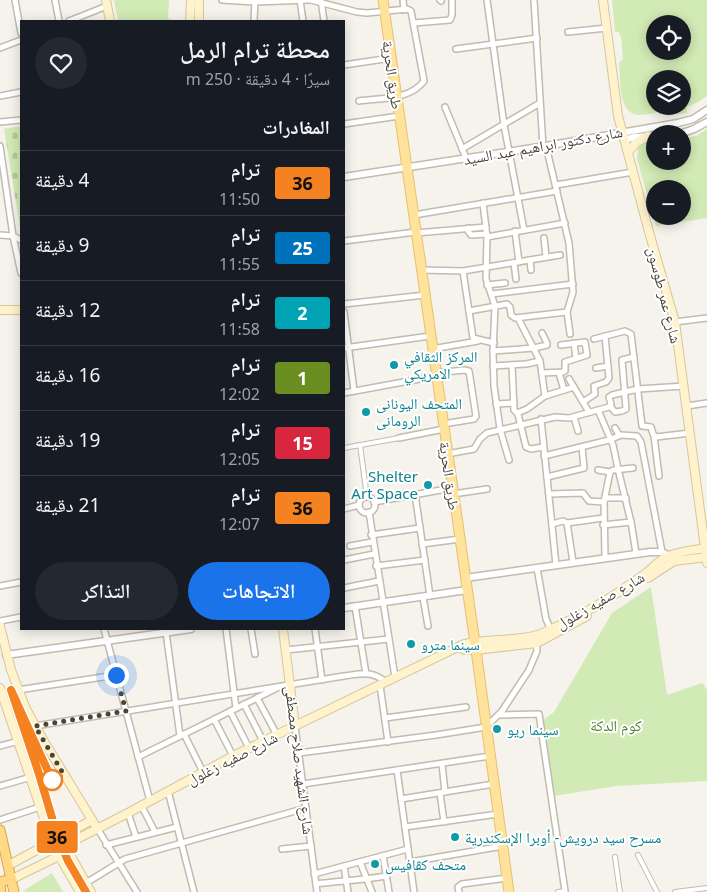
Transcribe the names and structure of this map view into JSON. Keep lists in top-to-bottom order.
{
  "streets": {
    "main road": [
      "طريق الحرية",
      "شارع عمر طوسون",
      "شارع صفيه زغلول",
      "شارع الشهيد صلاح مصطفى"
    ],
    "street": ["شارع دكتور ابراهيم عبد السيد"]
  },
  "crossings": [
    ["طريق الحرية", "شارع دكتور ابراهيم عبد السيد"],
    ["طريق الحرية", "شارع صفيه زغلول"],
    ["شارع دكتور ابراهيم عبد السيد", "شارع عمر طوسون"],
    ["شارع عمر طوسون", "شارع صفيه زغلول"],
    ["شارع صفيه زغلول", "شارع الشهيد صلاح مصطفى"]
  ],
  "parks": ["كوم الدكة"],
  "places": [
    "المركز الثقافي الامريكي",
    "المتحف اليونانى الرومانى",
    "Shelter Art Space",
    "سينما مترو",
    "سينما ريو",
    "مسرح سيد درويش- أوبرا الإسكندرية",
    "متحف كڤافيس"
  ],
  "lines": ["tram line 36"],
  "page": {
    "on_map": "36",
    "map_buttons": ["+", "−"],
    "heading": [
      ["محطة ترام الرمل", "سيرًا · 4 دقيقة · 250 m"],
      "المغادرات"
    ],
    "list": [
      {
        "mark": "36",
        "name": "ترام",
        "note": "11:50",
        "value": "4 دقيقة"
      },
      {
        "mark": "25",
        "name": "ترام",
        "note": "11:55",
        "value": "9 دقيقة"
      },
      {
        "mark": "2",
        "name": "ترام",
        "note": "11:58",
        "value": "12 دقيقة"
      },
      {
        "mark": "1",
        "name": "ترام",
        "note": "12:02",
        "value": "16 دقيقة"
      },
      {
        "mark": "15",
        "name": "ترام",
        "note": "12:05",
        "value": "19 دقيقة"
      },
      {
        "mark": "36",
        "name": "ترام",
        "note": "12:07",
        "value": "21 دقيقة"
      }
    ],
    "buttons": ["الاتجاهات", "التذاكر"]
  }
}
